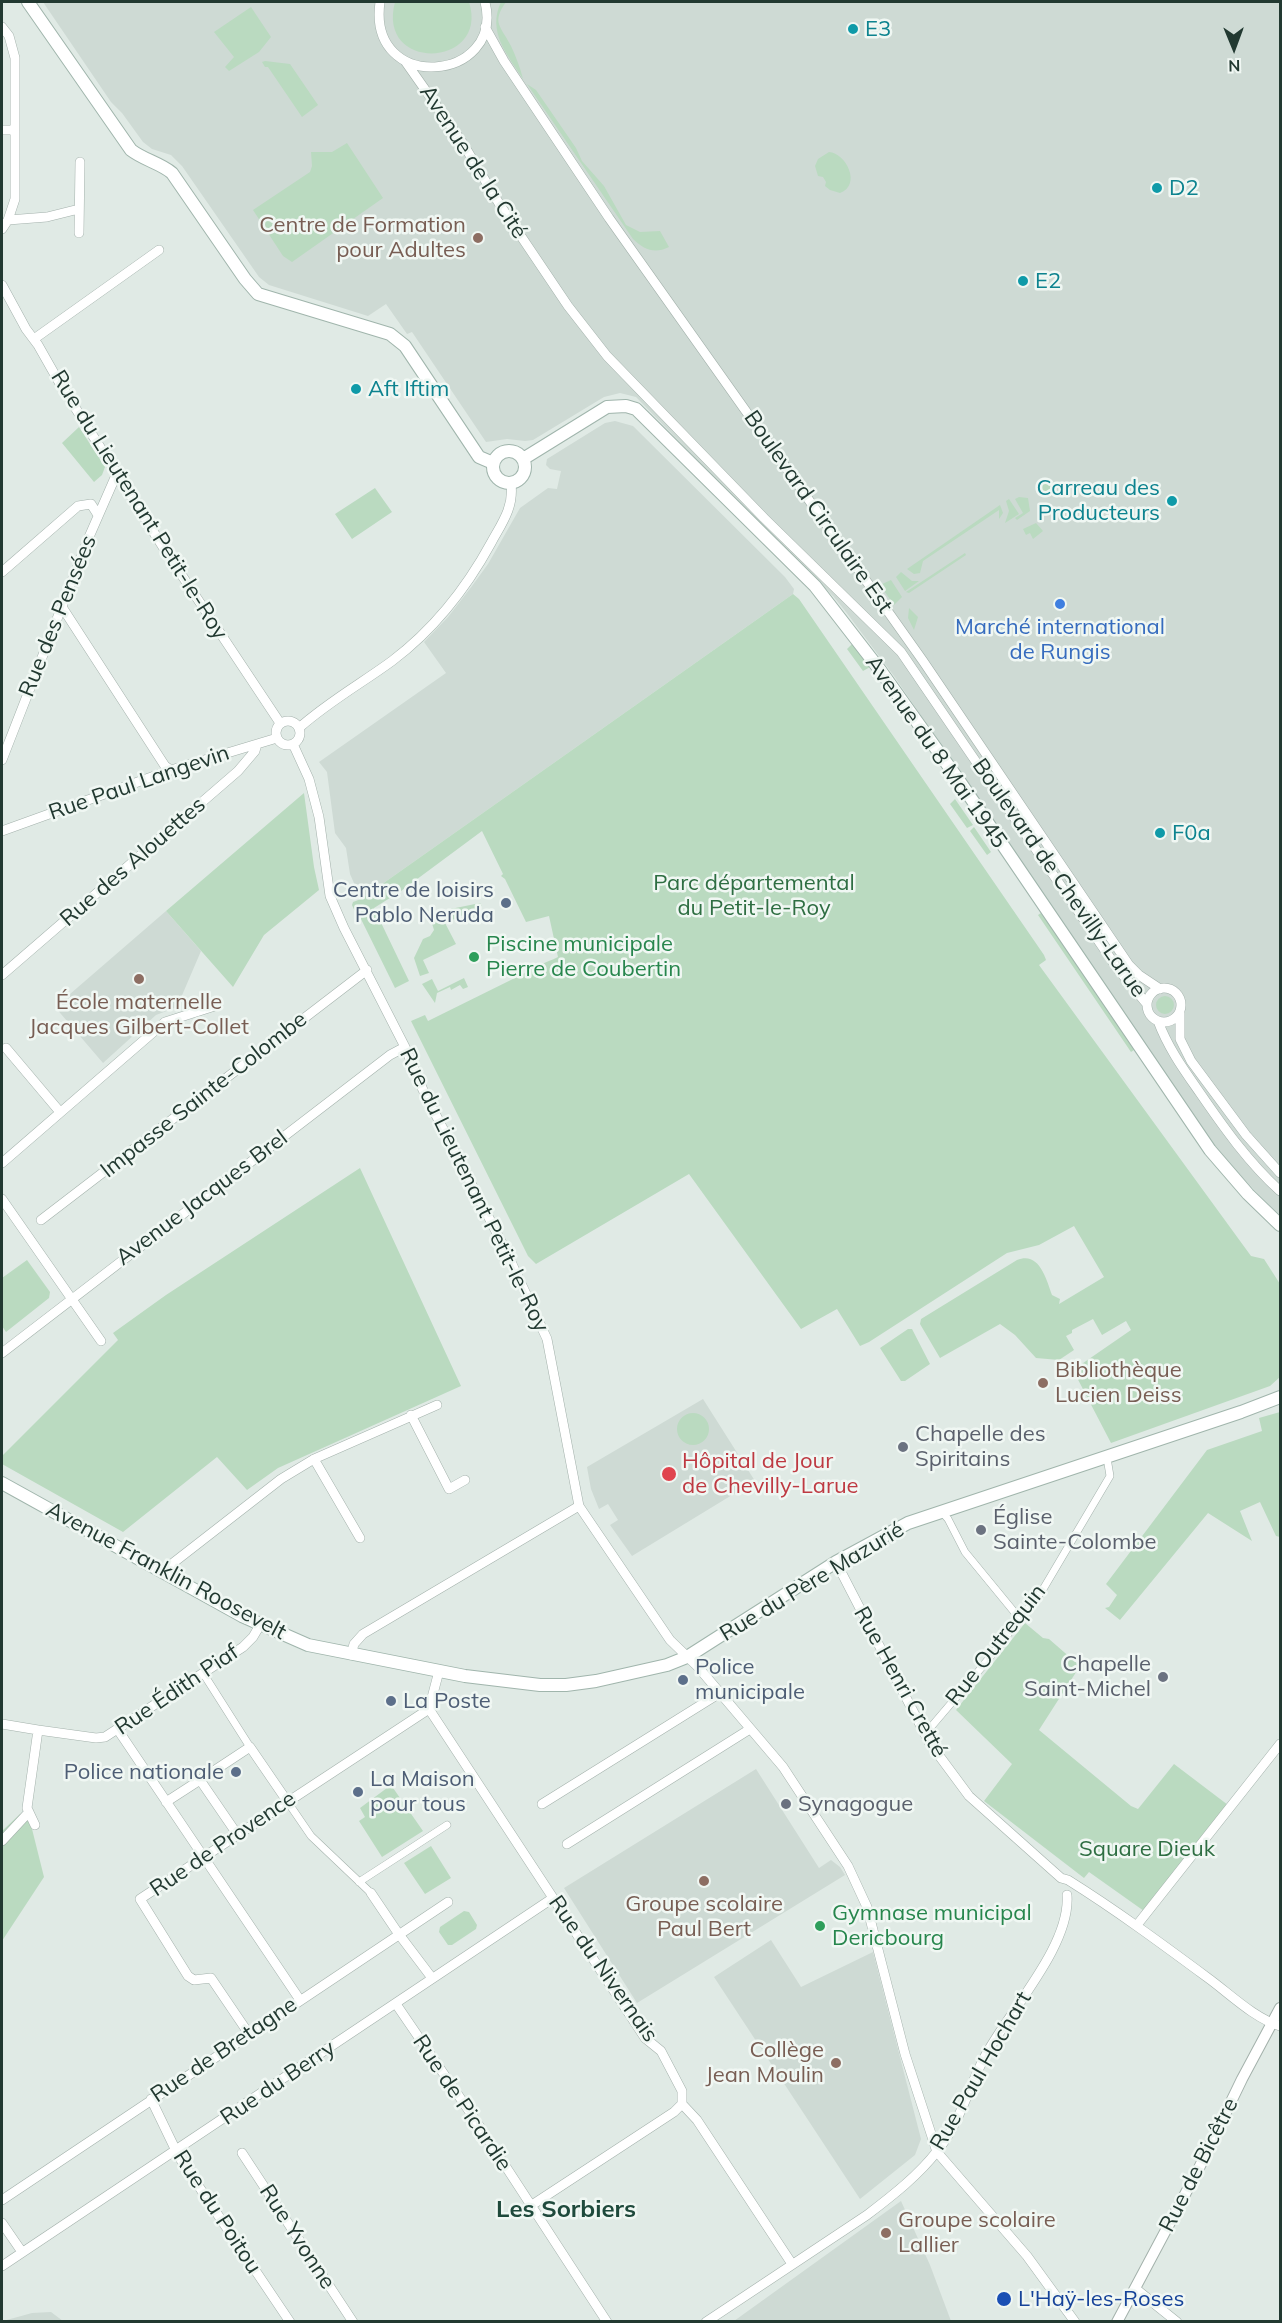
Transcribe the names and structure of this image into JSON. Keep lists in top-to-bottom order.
{
  "streets": {
    "main road": ["Avenue du 8 Mai 1945", "Avenue Franklin Roosevelt", "Rue du Père Mazurié"],
    "street": [
      "Avenue de la Cité",
      "Rue du Lieutenant Petit-le-Roy",
      "Boulevard Circulaire Est",
      "Rue des Pensées",
      "Rue Paul Langevin",
      "Rue des Alouettes",
      "Boulevard de Chevilly-Larue",
      "Impasse Sainte-Colombe",
      "Avenue Jacques Brel",
      "Rue Outrequin",
      "Rue Henri Cretté",
      "Rue Édith Piaf",
      "Rue de Provence",
      "Rue du Nivernais",
      "Rue de Bretagne",
      "Rue Paul Hochart",
      "Rue du Berry",
      "Rue de Picardie",
      "Rue de Bicêtre",
      "Rue du Poitou",
      "Rue Yvonne"
    ]
  },
  "crossings": [
    ["Avenue de la Cité", "Boulevard de Chevilly-Larue"],
    ["Rue du Lieutenant Petit-le-Roy", "Rue des Pensées"],
    ["Rue du Lieutenant Petit-le-Roy", "Rue Paul Langevin"],
    ["Rue du Lieutenant Petit-le-Roy", "Impasse Sainte-Colombe"],
    ["Rue du Lieutenant Petit-le-Roy", "Avenue Jacques Brel"],
    ["Rue du Lieutenant Petit-le-Roy", "Avenue Franklin Roosevelt"],
    ["Rue du Lieutenant Petit-le-Roy", "Rue du Père Mazurié"],
    ["Rue du Lieutenant Petit-le-Roy", "Rue Paul Hochart"],
    ["Boulevard Circulaire Est", "Boulevard de Chevilly-Larue"],
    ["Rue Paul Langevin", "Rue des Alouettes"],
    ["Avenue Franklin Roosevelt", "Rue du Père Mazurié"],
    ["Avenue Franklin Roosevelt", "Rue Édith Piaf"],
    ["Rue du Père Mazurié", "Rue Outrequin"],
    ["Rue du Père Mazurié", "Rue Henri Cretté"],
    ["Rue Outrequin", "Rue Henri Cretté"],
    ["Rue Henri Cretté", "Rue de Bicêtre"],
    ["Rue de Provence", "Rue du Nivernais"],
    ["Rue de Provence", "Rue de Bretagne"],
    ["Rue du Nivernais", "Rue Paul Hochart"],
    ["Rue du Nivernais", "Rue du Berry"],
    ["Rue de Bretagne", "Rue du Poitou"],
    ["Rue du Berry", "Rue de Picardie"],
    ["Rue du Berry", "Rue du Poitou"]
  ],
  "districts": ["Les Sorbiers"],
  "parks": ["Parc départemental du Petit-le-Roy", "Square Dieuk"],
  "places": [
    "E3",
    "D2",
    "Centre de Formation pour Adultes",
    "E2",
    "Aft Iftim",
    "Carreau des Producteurs",
    "Marché international de Rungis",
    "F0a",
    "Centre de loisirs Pablo Neruda",
    "Piscine municipale Pierre de Coubertin",
    "École maternelle Jacques Gilbert-Collet",
    "Bibliothèque Lucien Deiss",
    "Chapelle des Spiritains",
    "Hôpital de Jour de Chevilly-Larue",
    "Église Sainte-Colombe",
    "Chapelle Saint-Michel",
    "Police municipale",
    "La Poste",
    "Police nationale",
    "La Maison pour tous",
    "Synagogue",
    "Groupe scolaire Paul Bert",
    "Gymnase municipal Dericbourg",
    "Collège Jean Moulin",
    "Groupe scolaire Lallier",
    "L'Haÿ-les-Roses"
  ],
  "north": "bottom"
}
